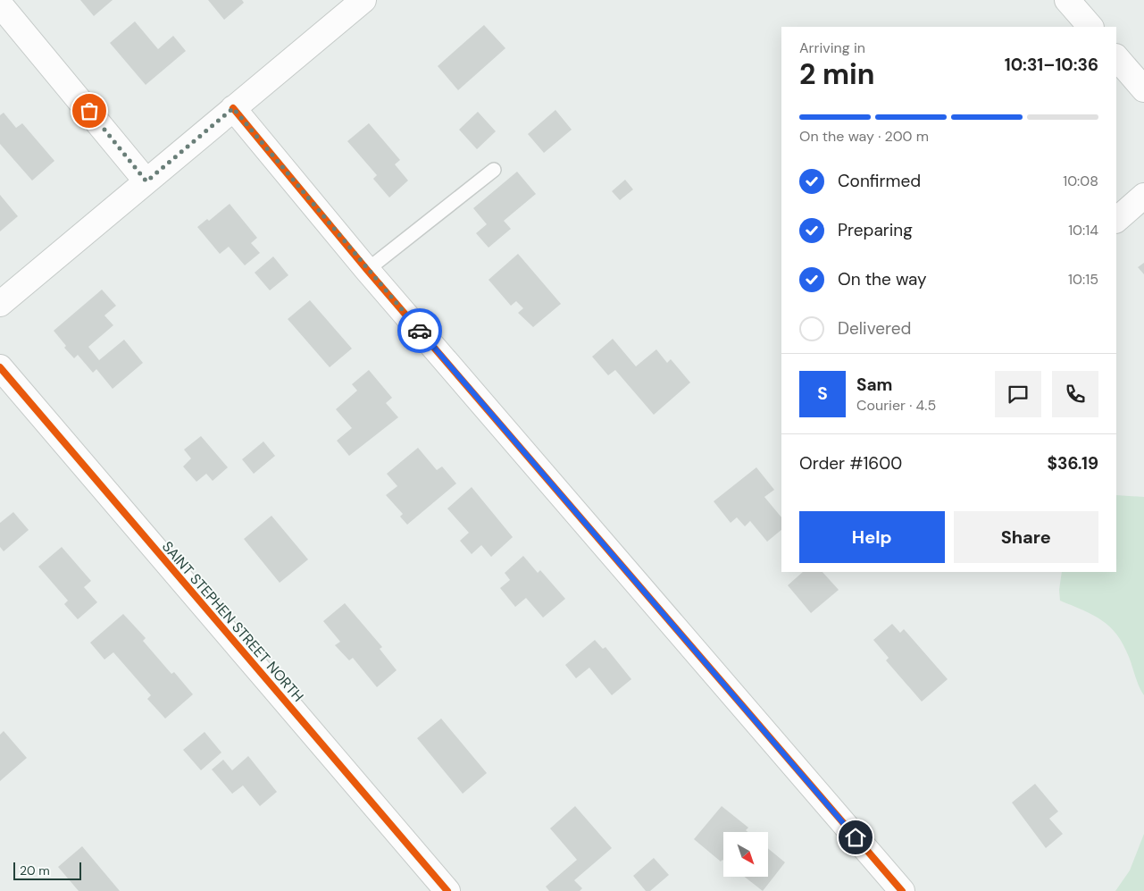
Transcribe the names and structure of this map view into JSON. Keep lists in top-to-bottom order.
{
  "streets": {
    "street": ["SAINT STEPHEN STREET NORTH"]
  },
  "scale_bar": "20 m",
  "north": "bottom right",
  "page": {
    "heading": ["2 min", "Arriving in", "10:31–10:36"],
    "panel": [
      "Sam",
      "Courier · 4.5",
      "Order #1600",
      "$36.19"
    ],
    "bar": "On the way · 200 m",
    "list": [
      ["Confirmed", "10:08"],
      ["Preparing", "10:14"],
      ["On the way", "10:15"],
      "Delivered"
    ],
    "round": "S",
    "buttons": ["Help", "Share"],
    "scale": "20 m"
  }
}
